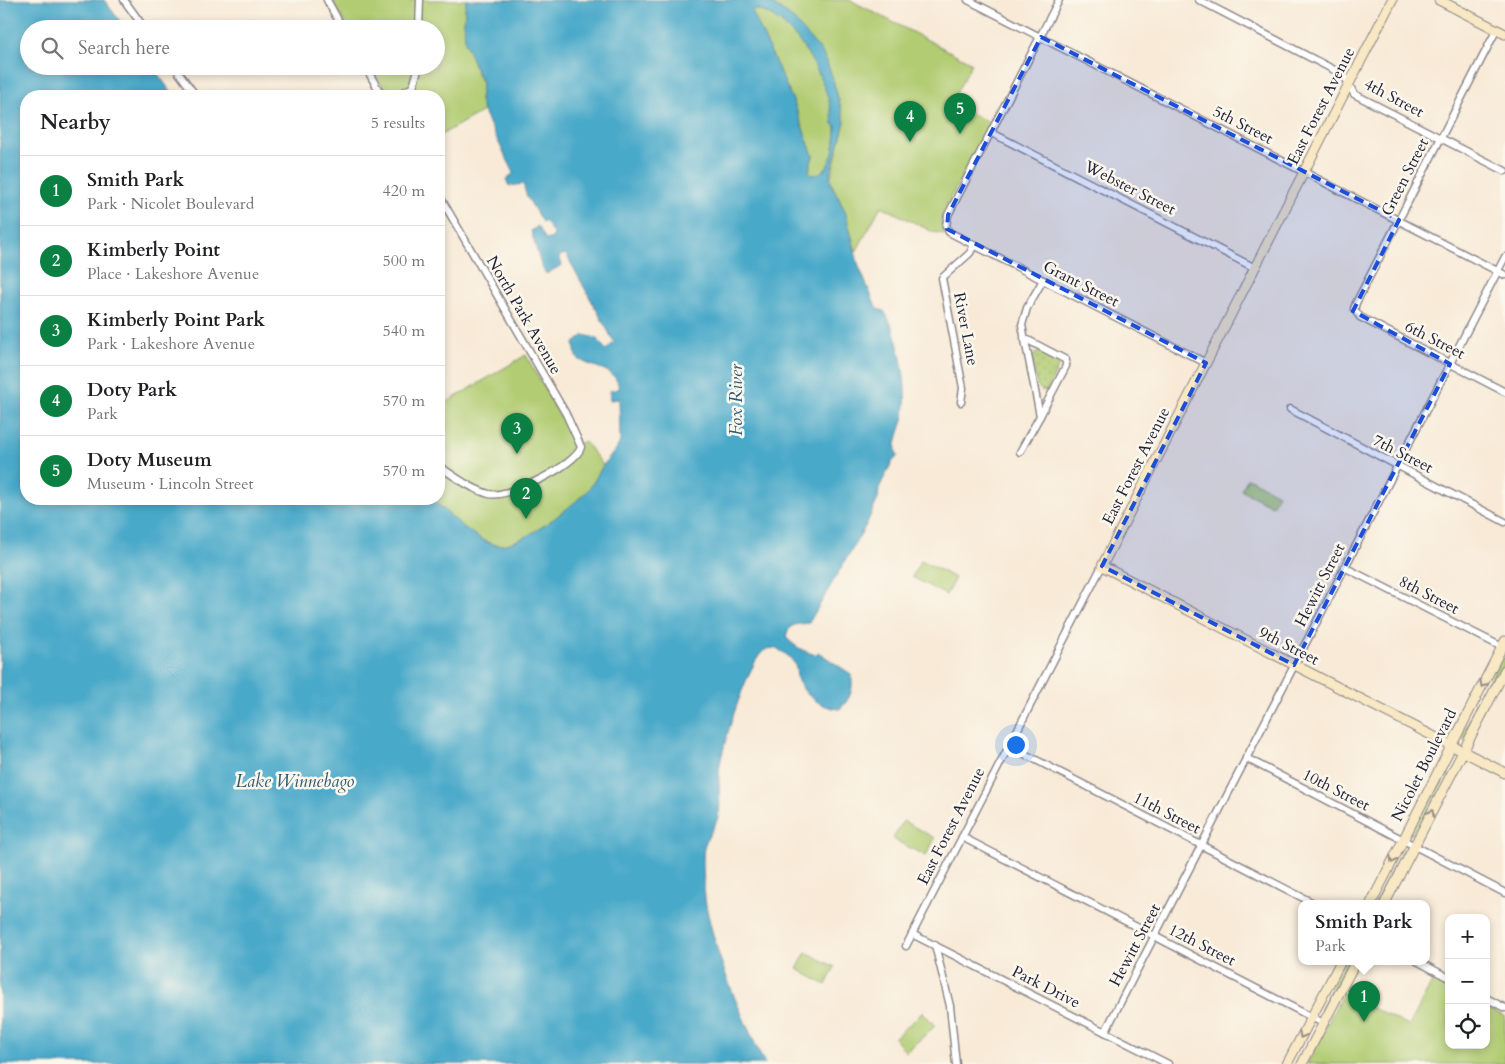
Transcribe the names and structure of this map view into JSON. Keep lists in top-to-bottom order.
{
  "streets": {
    "street": [
      "4th Street",
      "East Forest Avenue",
      "5th Street",
      "Green Street",
      "Webster Street",
      "Grant Street",
      "North Park Avenue",
      "River Lane",
      "6th Street",
      "7th Street",
      "Hewitt Street",
      "8th Street",
      "9th Street",
      "Nicolet Boulevard",
      "10th Street",
      "11th Street",
      "12th Street",
      "Park Drive"
    ]
  },
  "crossings": [
    ["4th Street", "East Forest Avenue"],
    ["4th Street", "Green Street"],
    ["East Forest Avenue", "5th Street"],
    ["East Forest Avenue", "Webster Street"],
    ["East Forest Avenue", "Grant Street"],
    ["East Forest Avenue", "9th Street"],
    ["East Forest Avenue", "11th Street"],
    ["East Forest Avenue", "12th Street"],
    ["East Forest Avenue", "Park Drive"],
    ["5th Street", "Green Street"],
    ["5th Street", "Hewitt Street"],
    ["Green Street", "6th Street"],
    ["Webster Street", "Grant Street"],
    ["Grant Street", "River Lane"],
    ["6th Street", "Hewitt Street"],
    ["7th Street", "Hewitt Street"],
    ["Hewitt Street", "8th Street"],
    ["Hewitt Street", "9th Street"],
    ["Hewitt Street", "10th Street"],
    ["Hewitt Street", "11th Street"],
    ["Hewitt Street", "12th Street"],
    ["Hewitt Street", "Park Drive"],
    ["8th Street", "Nicolet Boulevard"],
    ["9th Street", "Nicolet Boulevard"],
    ["Nicolet Boulevard", "10th Street"]
  ],
  "water": ["Fox River", "Lake Winnebago"],
  "page": {
    "search": "Search here",
    "heading": ["Nearby", "5 results"],
    "pins": [
      "5",
      "4",
      "3",
      "2",
      "1"
    ],
    "list": [
      {
        "mark": "1",
        "name": "Smith Park",
        "note": "Park · Nicolet Boulevard",
        "value": "420 m"
      },
      {
        "mark": "2",
        "name": "Kimberly Point",
        "note": "Place · Lakeshore Avenue",
        "value": "500 m"
      },
      {
        "mark": "3",
        "name": "Kimberly Point Park",
        "note": "Park · Lakeshore Avenue",
        "value": "540 m"
      },
      {
        "mark": "4",
        "name": "Doty Park",
        "note": "Park",
        "value": "570 m"
      },
      {
        "mark": "5",
        "name": "Doty Museum",
        "note": "Museum · Lincoln Street",
        "value": "570 m"
      }
    ],
    "popup": ["Smith Park", "Park"],
    "map_buttons": ["+", "−"]
  }
}
